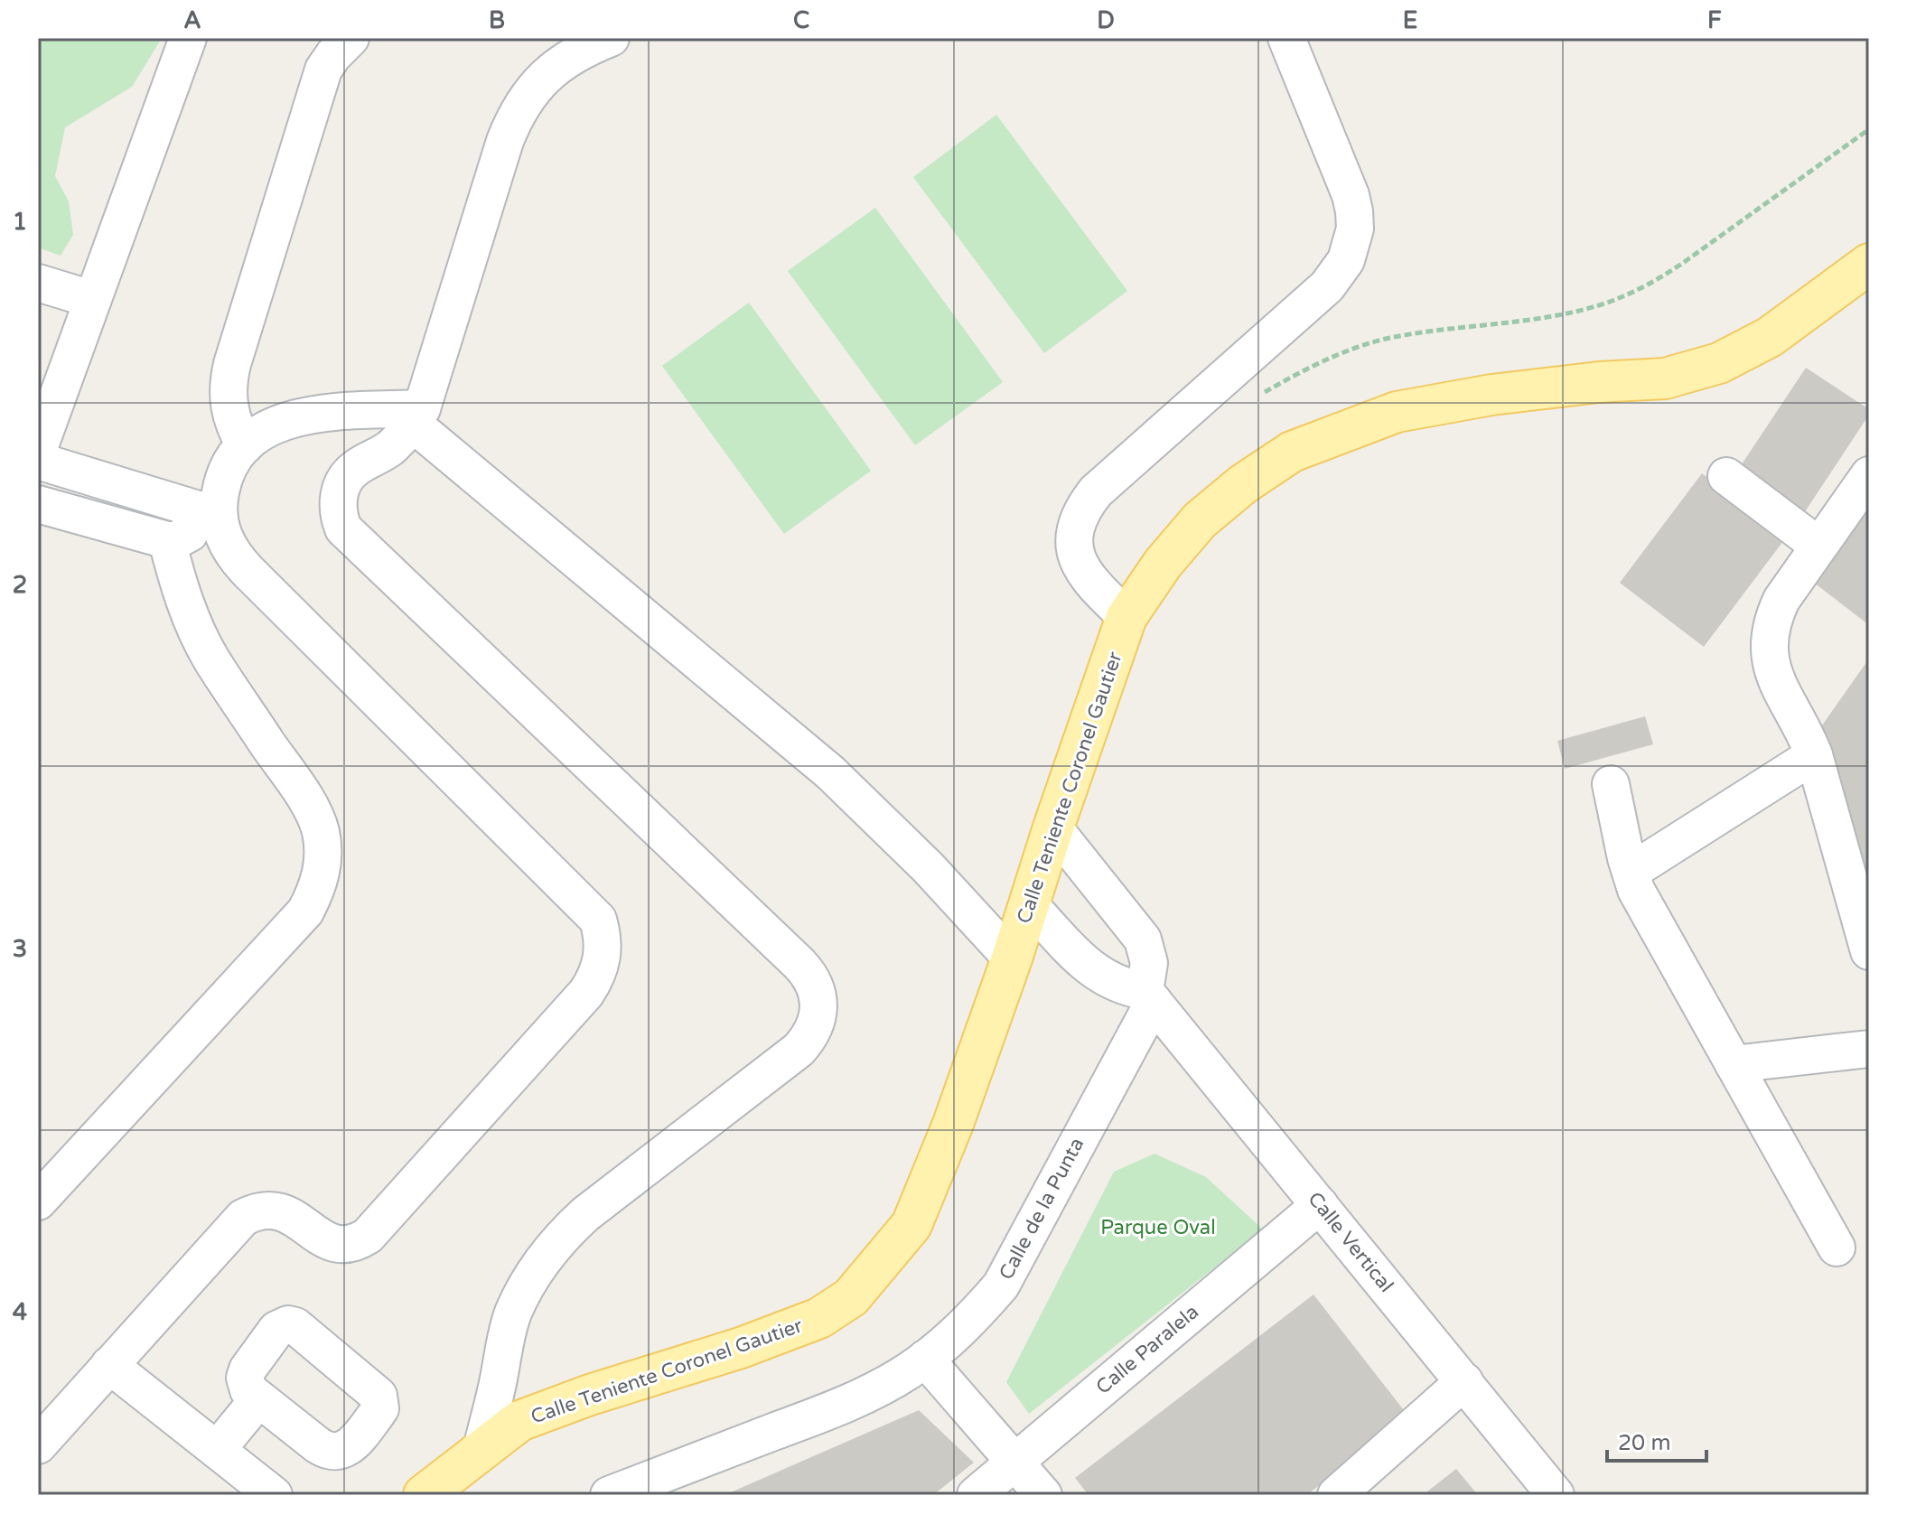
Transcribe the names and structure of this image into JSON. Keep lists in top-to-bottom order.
{
  "streets": {
    "main road": ["Calle Teniente Coronel Gautier"],
    "street": ["Calle de la Punta", "Calle Vertical", "Calle Paralela"]
  },
  "crossings": [
    ["Calle de la Punta", "Calle Vertical"],
    ["Calle Vertical", "Calle Paralela"]
  ],
  "parks": ["Parque Oval"],
  "scale_bar": "20 m",
  "grid": {
    "columns": [
      "A",
      "B",
      "C",
      "D",
      "E",
      "F"
    ],
    "rows": [
      "1",
      "2",
      "3",
      "4"
    ]
  }
}
